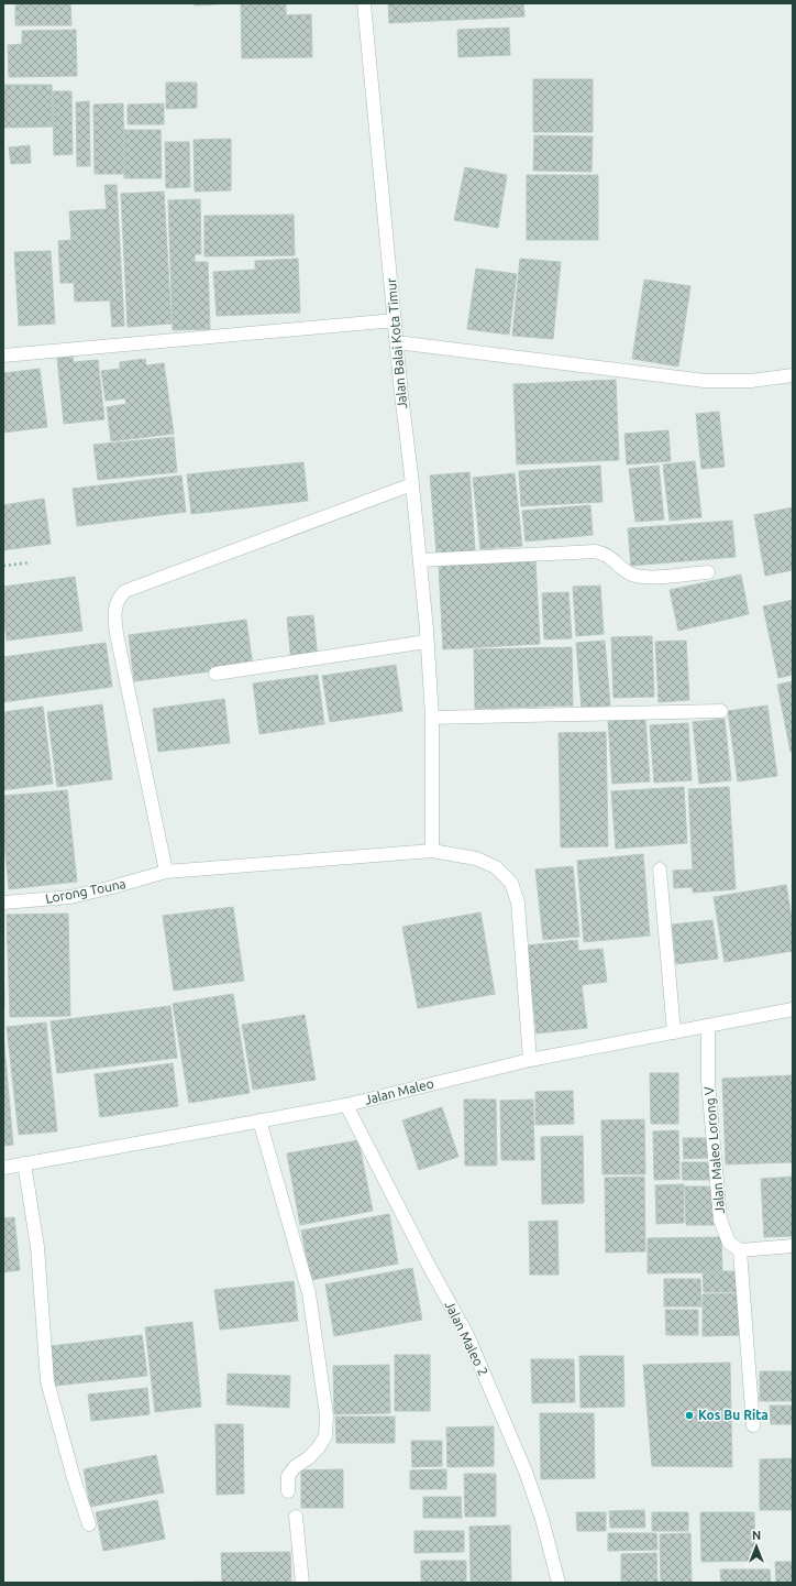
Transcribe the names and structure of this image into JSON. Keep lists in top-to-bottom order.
{
  "streets": {
    "street": [
      "Jalan Balai Kota Timur",
      "Lorong Touna",
      "Jalan Maleo",
      "Jalan Maleo Lorong V",
      "Jalan Maleo 2"
    ]
  },
  "crossings": [
    ["Jalan Balai Kota Timur", "Lorong Touna"],
    ["Lorong Touna", "Jalan Maleo"],
    ["Jalan Maleo", "Jalan Maleo Lorong V"],
    ["Jalan Maleo", "Jalan Maleo 2"]
  ],
  "places": ["Kos Bu Rita"],
  "north": "top"
}
